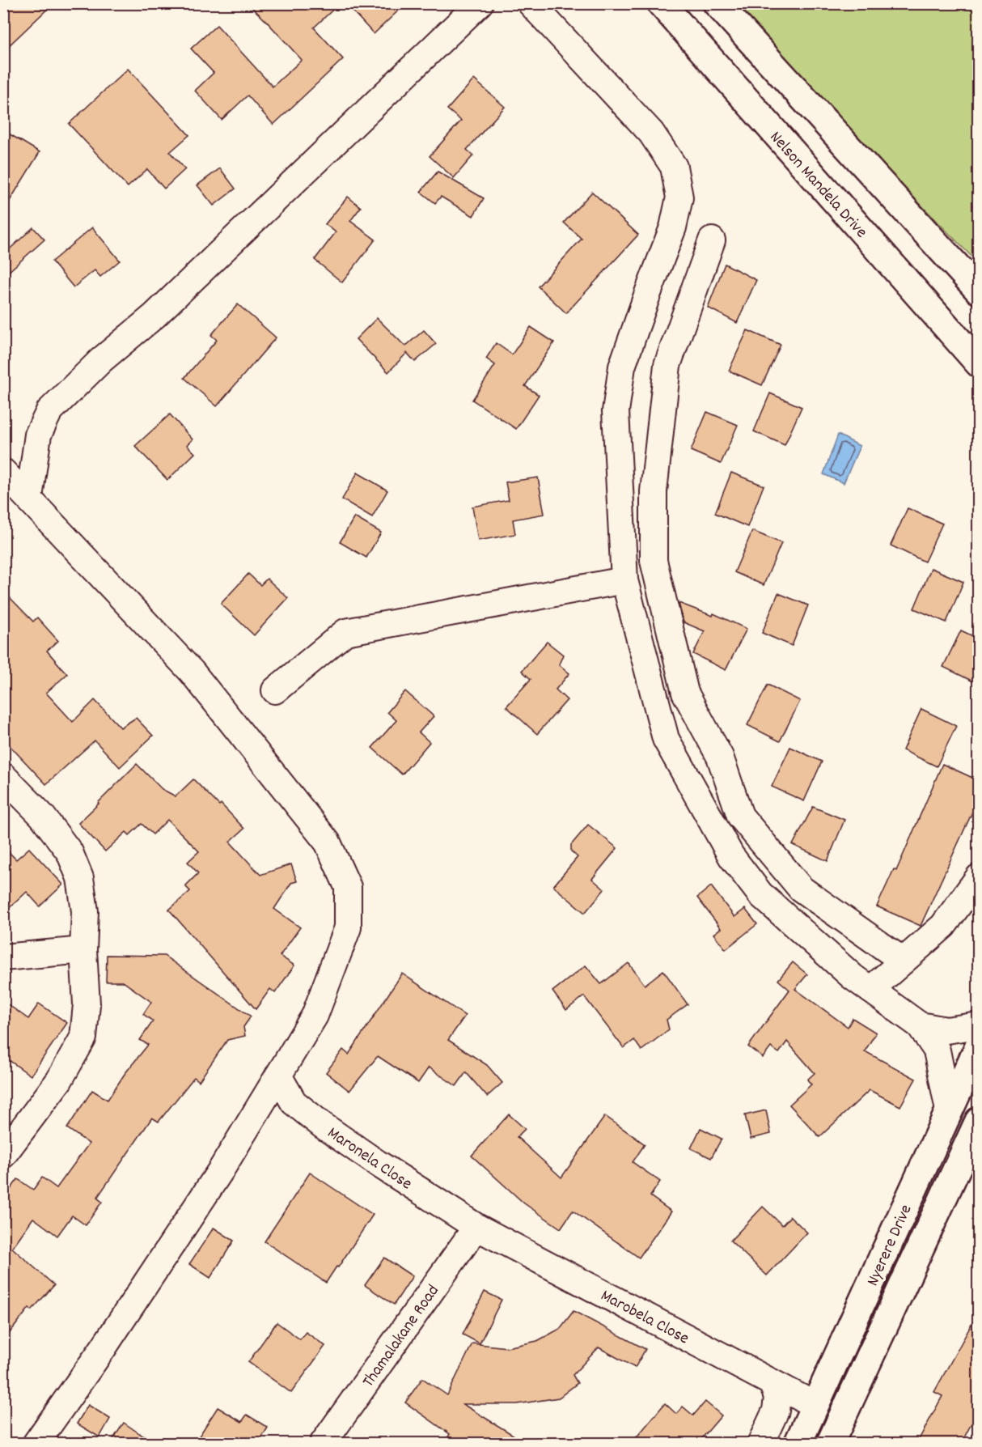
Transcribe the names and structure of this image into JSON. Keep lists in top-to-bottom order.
{
  "streets": {
    "main road": ["Nelson Mandela Drive", "Nyerere Drive"],
    "street": ["Maronela Close", "Marobela Close", "Thamalakane Road"]
  },
  "crossings": [
    ["Maronela Close", "Marobela Close"],
    ["Maronela Close", "Thamalakane Road"],
    ["Nyerere Drive", "Marobela Close"],
    ["Marobela Close", "Thamalakane Road"]
  ]
}
